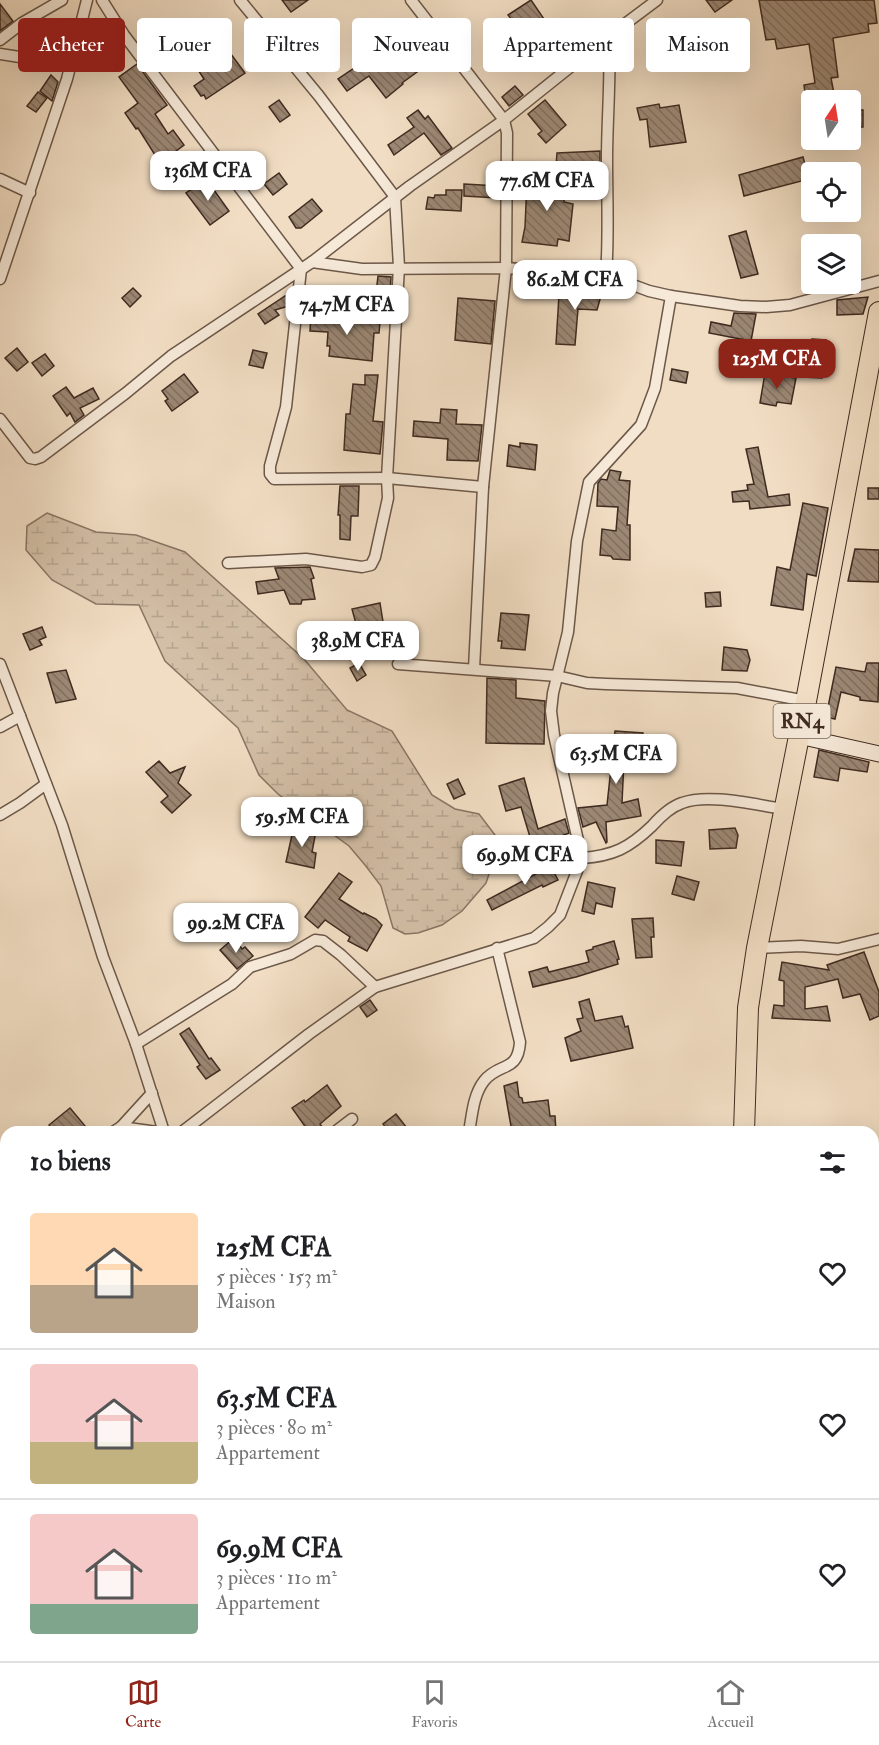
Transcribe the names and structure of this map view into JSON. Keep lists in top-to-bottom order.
{
  "streets": {
    "highway": ["RN4"]
  },
  "north": "top",
  "page": {
    "chip": [
      "Acheter",
      "Louer",
      "Filtres",
      "Nouveau",
      "Appartement",
      "Maison"
    ],
    "price": [
      "136M CFA",
      "77.6M CFA",
      "86.2M CFA",
      "74.7M CFA",
      "125M CFA",
      "38.9M CFA",
      "63.5M CFA",
      "59.5M CFA",
      "69.9M CFA",
      "99.2M CFA"
    ],
    "heading": "10 biens",
    "list": [
      {
        "name": "125M CFA",
        "note": "5 pièces · 153 m² · Maison"
      },
      {
        "name": "63.5M CFA",
        "note": "3 pièces · 80 m² · Appartement"
      },
      {
        "name": "69.9M CFA",
        "note": "3 pièces · 110 m² · Appartement"
      }
    ],
    "tabs": ["Carte", "Favoris", "Accueil"]
  }
}
